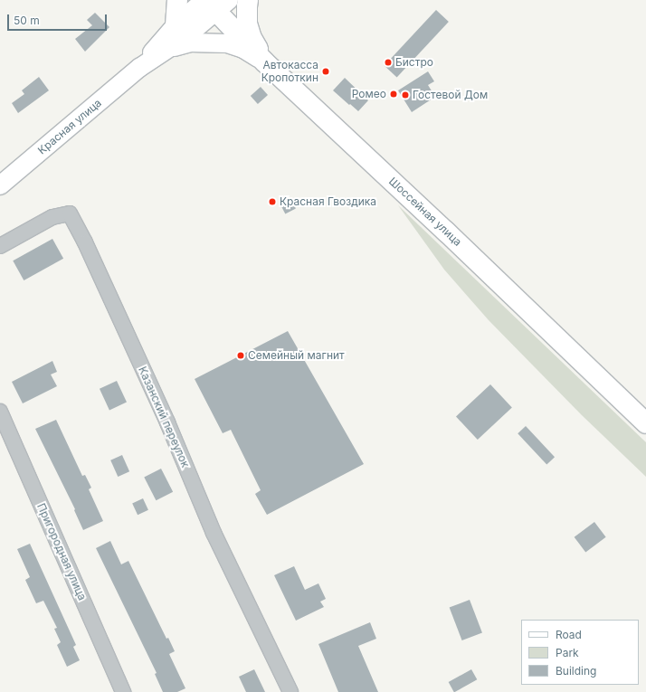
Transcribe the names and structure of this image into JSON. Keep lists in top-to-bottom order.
{
  "streets": {
    "highway": ["Шоссейная улица"],
    "main road": ["Красная улица"],
    "street": ["Казанский переулок", "Пригородная улица"]
  },
  "crossings": [
    ["Красная улица", "Шоссейная улица"]
  ],
  "places": [
    "Бистро",
    "Автокасса Кропоткин",
    "Ромео",
    "Гостевой Дом",
    "Красная Гвоздика",
    "Семейный магнит"
  ],
  "legend": ["Road", "Park", "Building"],
  "scale_bar": "50 m"
}
